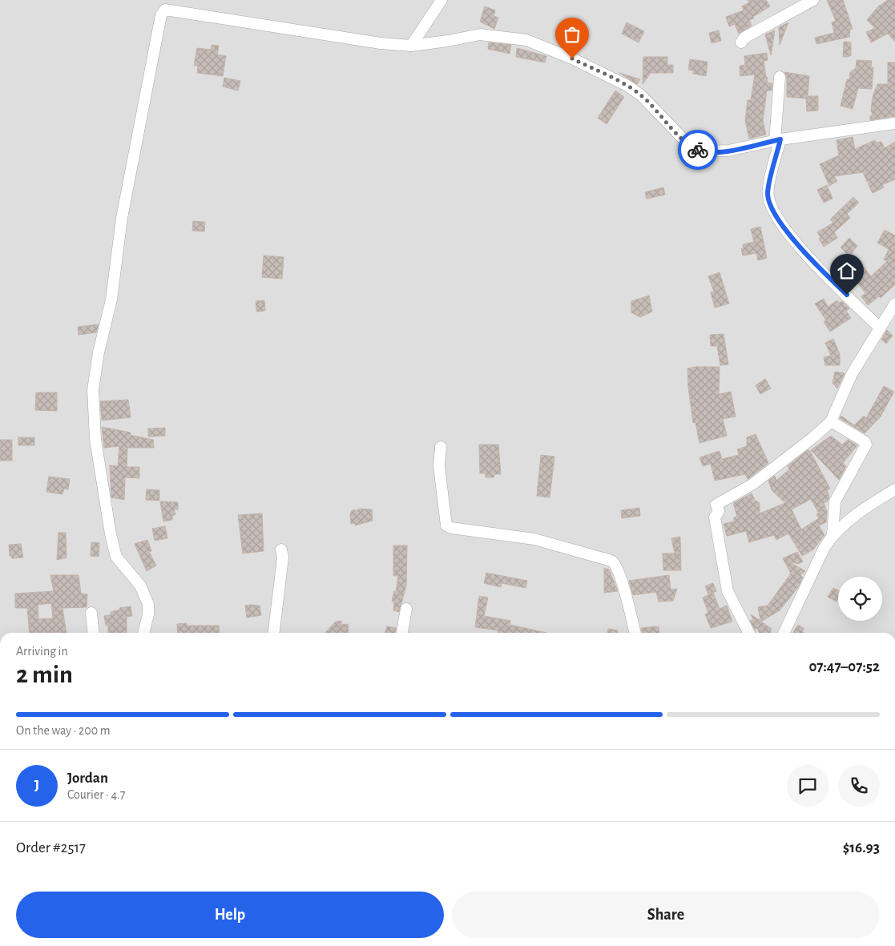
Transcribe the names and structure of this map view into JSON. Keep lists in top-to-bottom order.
{
  "page": {
    "heading": ["2 min", "Arriving in", "07:47–07:52"],
    "panel": [
      "Jordan",
      "Courier · 4.7",
      "Order #2517",
      "$16.93"
    ],
    "bar": "On the way · 200 m",
    "round": "J",
    "buttons": ["Help", "Share"]
  }
}
